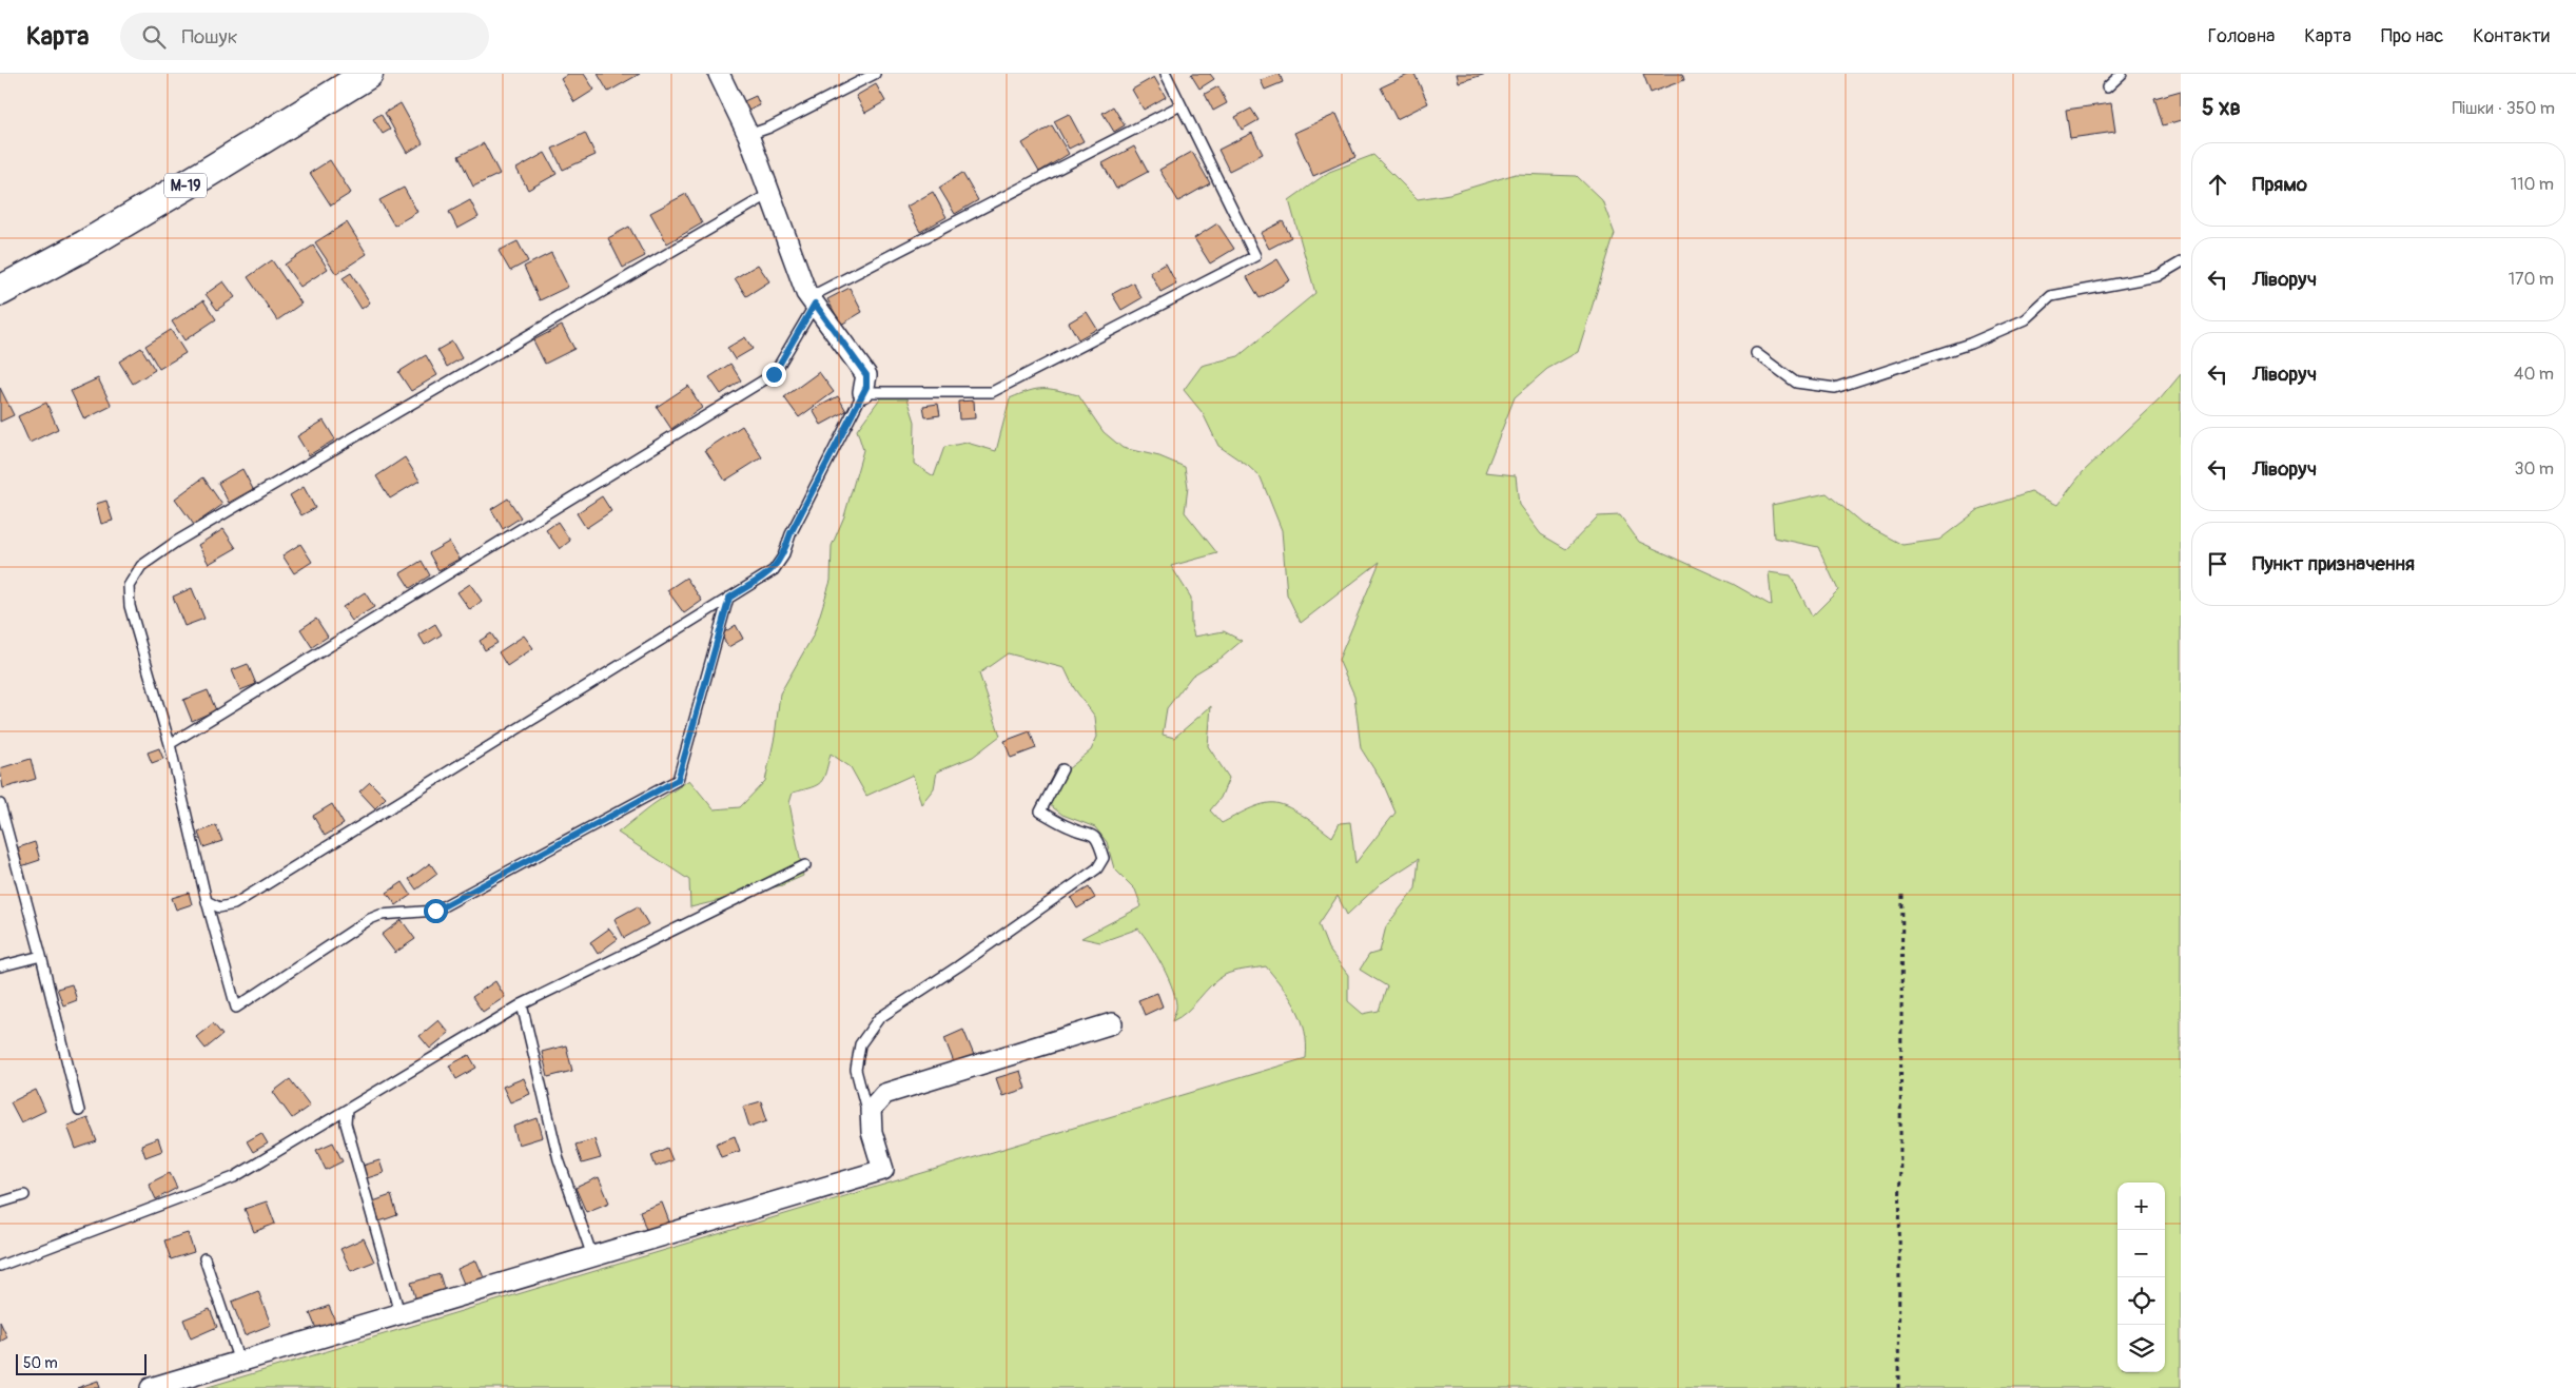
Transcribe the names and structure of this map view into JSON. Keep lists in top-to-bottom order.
{
  "streets": {
    "highway": ["М-19"]
  },
  "scale_bar": "50 m",
  "page": {
    "header": "Карта",
    "search": "Пошук",
    "nav": [
      "Головна",
      "Карта",
      "Про нас",
      "Контакти"
    ],
    "heading": ["5 хв", "Пішки · 350 m"],
    "list": [
      ["Прямо", "110 m"],
      ["Ліворуч", "170 m"],
      ["Ліворуч", "40 m"],
      ["Ліворуч", "30 m"],
      "Пункт призначення"
    ],
    "map_buttons": ["+", "−"],
    "scale": "50 m"
  }
}
